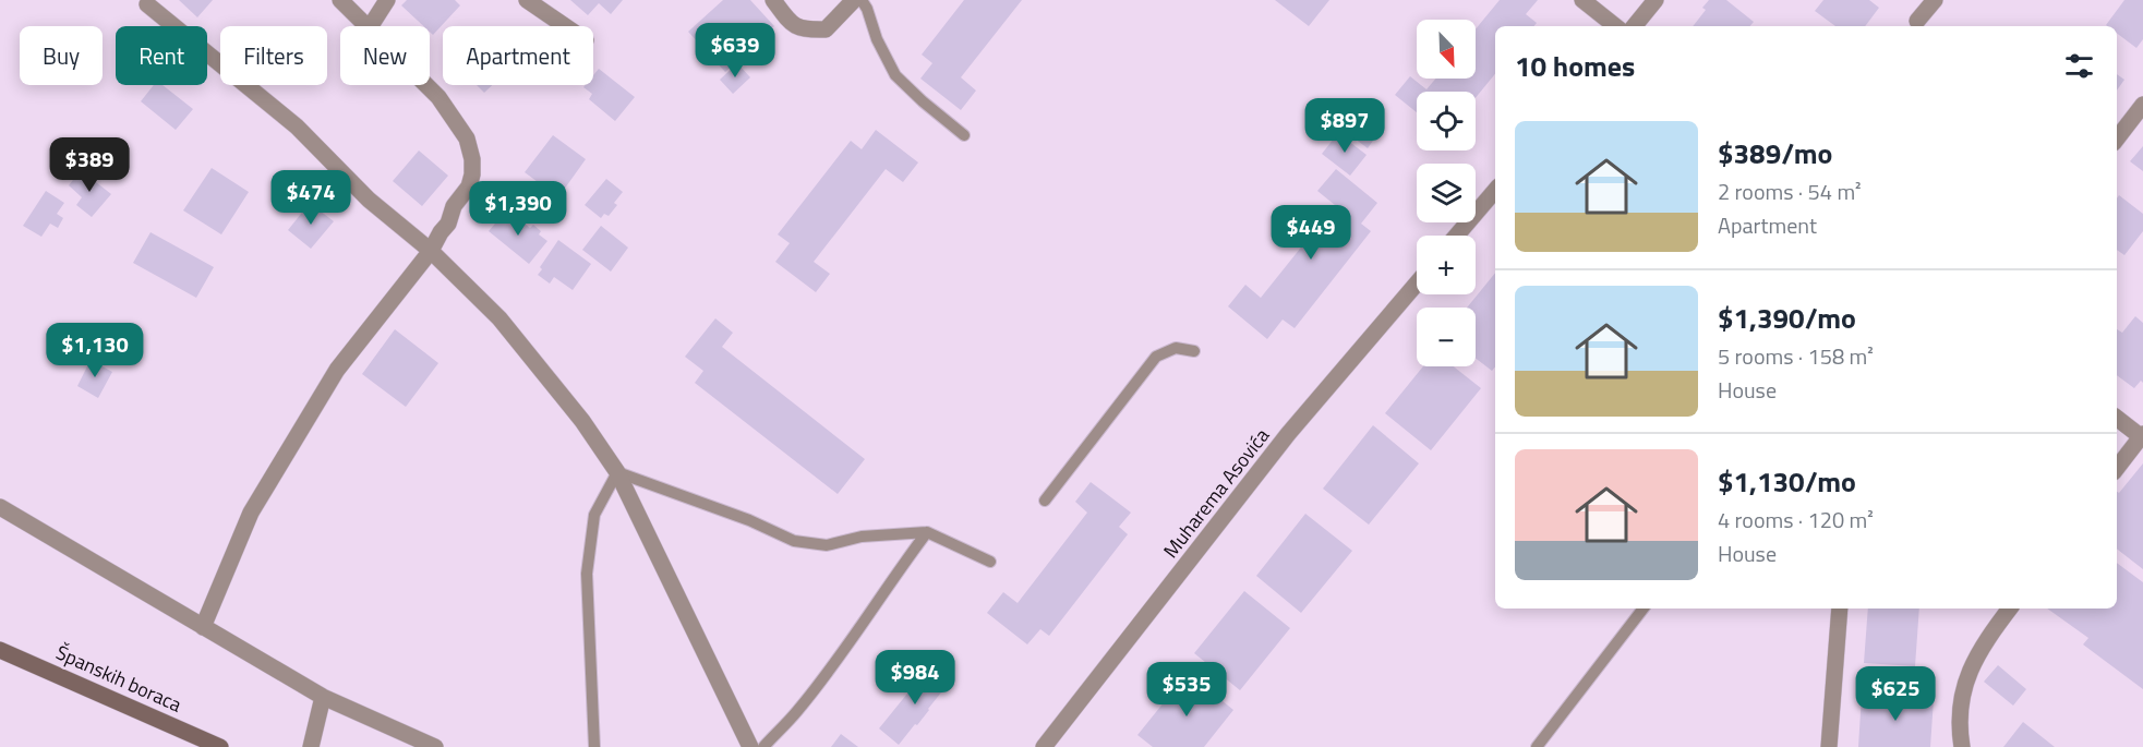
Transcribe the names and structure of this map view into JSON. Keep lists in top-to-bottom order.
{
  "streets": {
    "main road": ["Španskih boraca"],
    "street": ["Muharema Asovića"]
  },
  "north": "bottom right",
  "page": {
    "map_buttons": ["+", "−"],
    "price": [
      "$639",
      "$897",
      "$389",
      "$474",
      "$1,390",
      "$449",
      "$1,130",
      "$984",
      "$535",
      "$625"
    ],
    "chip": [
      "Buy",
      "Rent",
      "Filters",
      "New",
      "Apartment"
    ],
    "heading": "10 homes",
    "list": [
      {
        "name": "$389/mo",
        "note": "2 rooms · 54 m² · Apartment"
      },
      {
        "name": "$1,390/mo",
        "note": "5 rooms · 158 m² · House"
      },
      {
        "name": "$1,130/mo",
        "note": "4 rooms · 120 m² · House"
      }
    ]
  }
}
